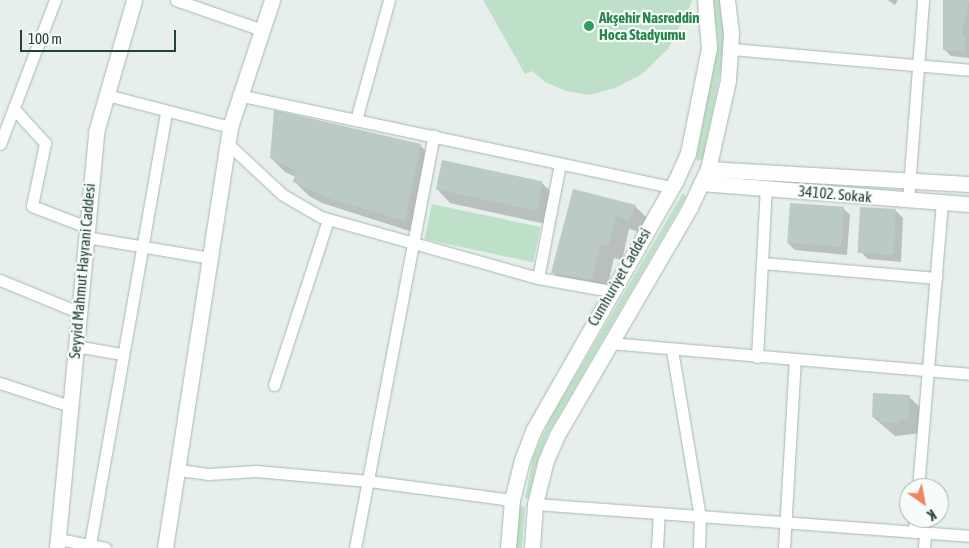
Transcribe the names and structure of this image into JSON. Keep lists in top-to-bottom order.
{
  "streets": {
    "street": ["34102. Sokak", "Seyyid Mahmut Hayrani Caddesi", "Cumhuriyet Caddesi"]
  },
  "crossings": [
    ["34102. Sokak", "Cumhuriyet Caddesi"]
  ],
  "places": ["Akşehir Nasreddin Hoca Stadyumu"],
  "scale_bar": "100 m",
  "north": "bottom right"
}
